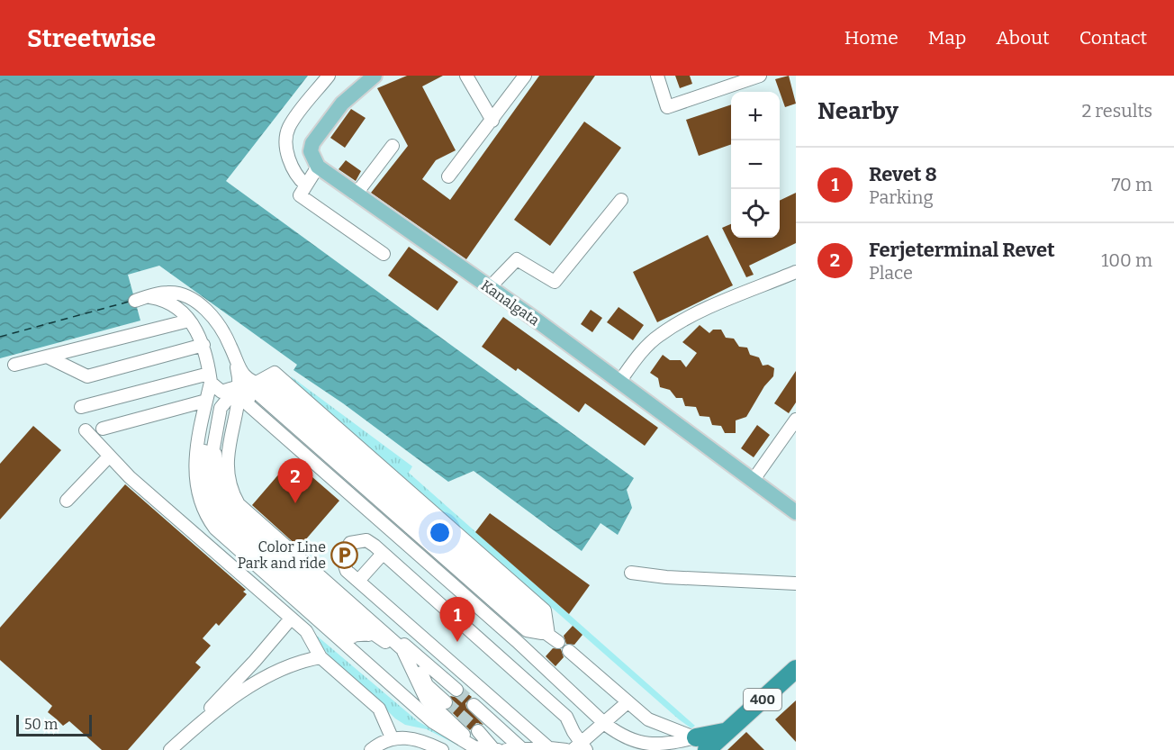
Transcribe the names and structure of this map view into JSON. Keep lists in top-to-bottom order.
{
  "streets": {
    "highway": ["400"],
    "main road": ["Kanalgata"]
  },
  "places": {
    "parking": ["Color Line Park and ride"]
  },
  "scale_bar": "50 m",
  "page": {
    "header": "Streetwise",
    "nav": [
      "Home",
      "Map",
      "About",
      "Contact"
    ],
    "heading": ["Nearby", "2 results"],
    "map_buttons": ["+", "−"],
    "list": [
      {
        "mark": "1",
        "name": "Revet 8",
        "note": "Parking",
        "value": "70 m"
      },
      {
        "mark": "2",
        "name": "Ferjeterminal Revet",
        "note": "Place",
        "value": "100 m"
      }
    ],
    "pins": ["2", "1"],
    "scale": "50 m"
  }
}
